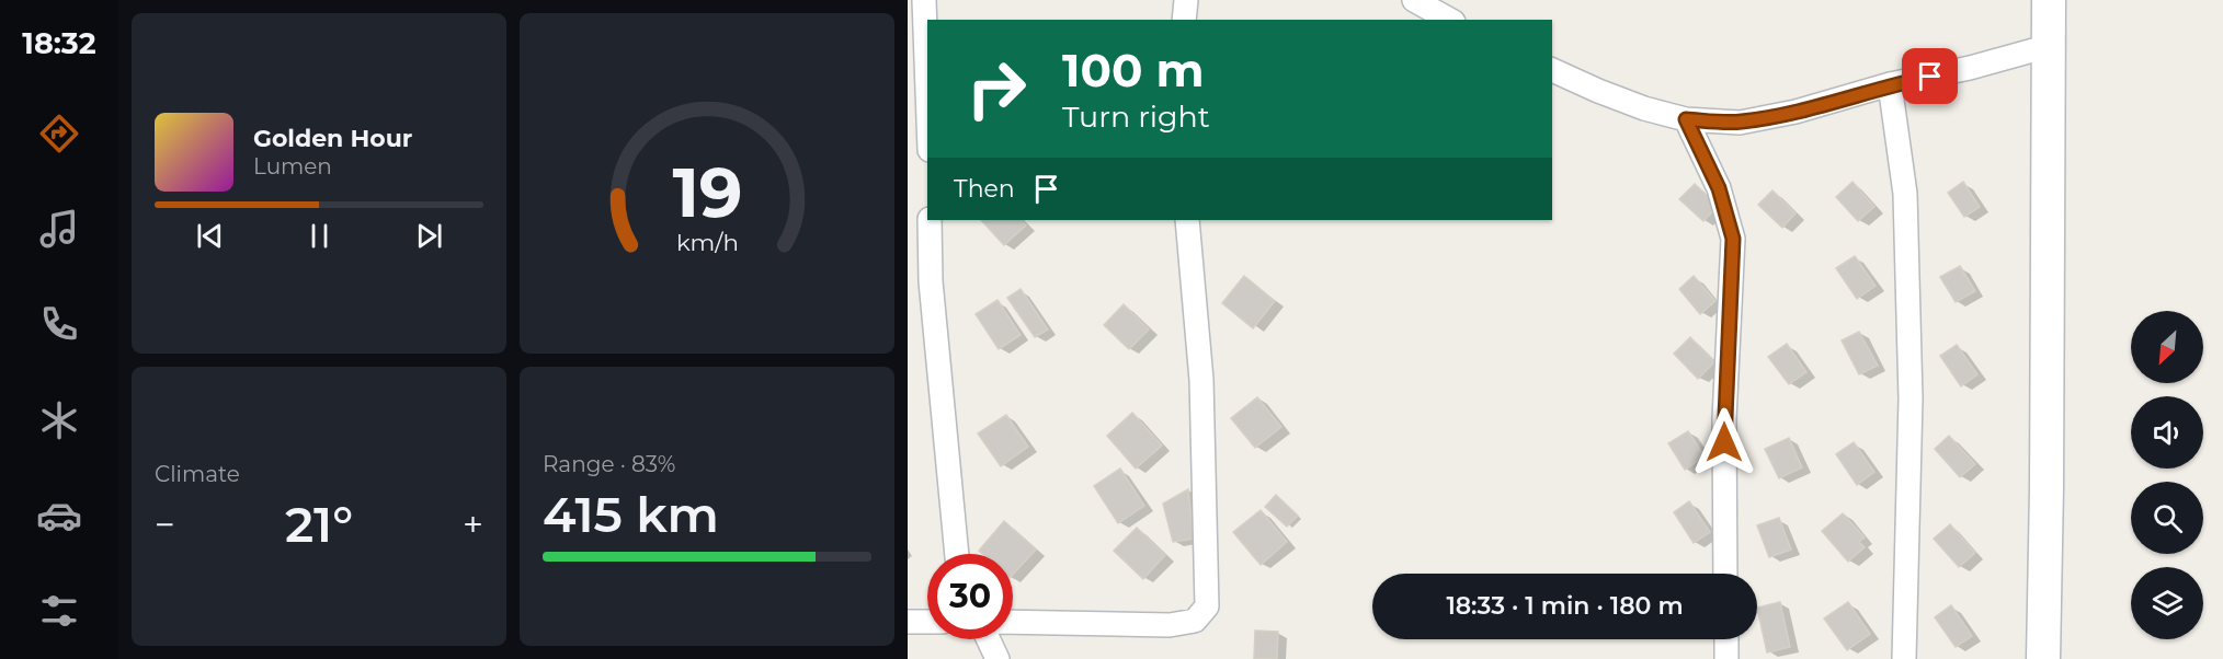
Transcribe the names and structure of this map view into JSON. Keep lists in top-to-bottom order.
{
  "north": "bottom left",
  "page": {
    "tabs": "18:32",
    "turn": ["100 m", "Turn right"],
    "song": ["Golden Hour", "Lumen"],
    "then": "Then",
    "tile": [
      "Climate",
      ["Range · 83%", "415 km"]
    ],
    "heat": ["−", "21°", "+"],
    "limit": "30",
    "trip": "18:33 · 1 min · 180 m",
    "gauge": ["19", "km/h"]
  }
}
